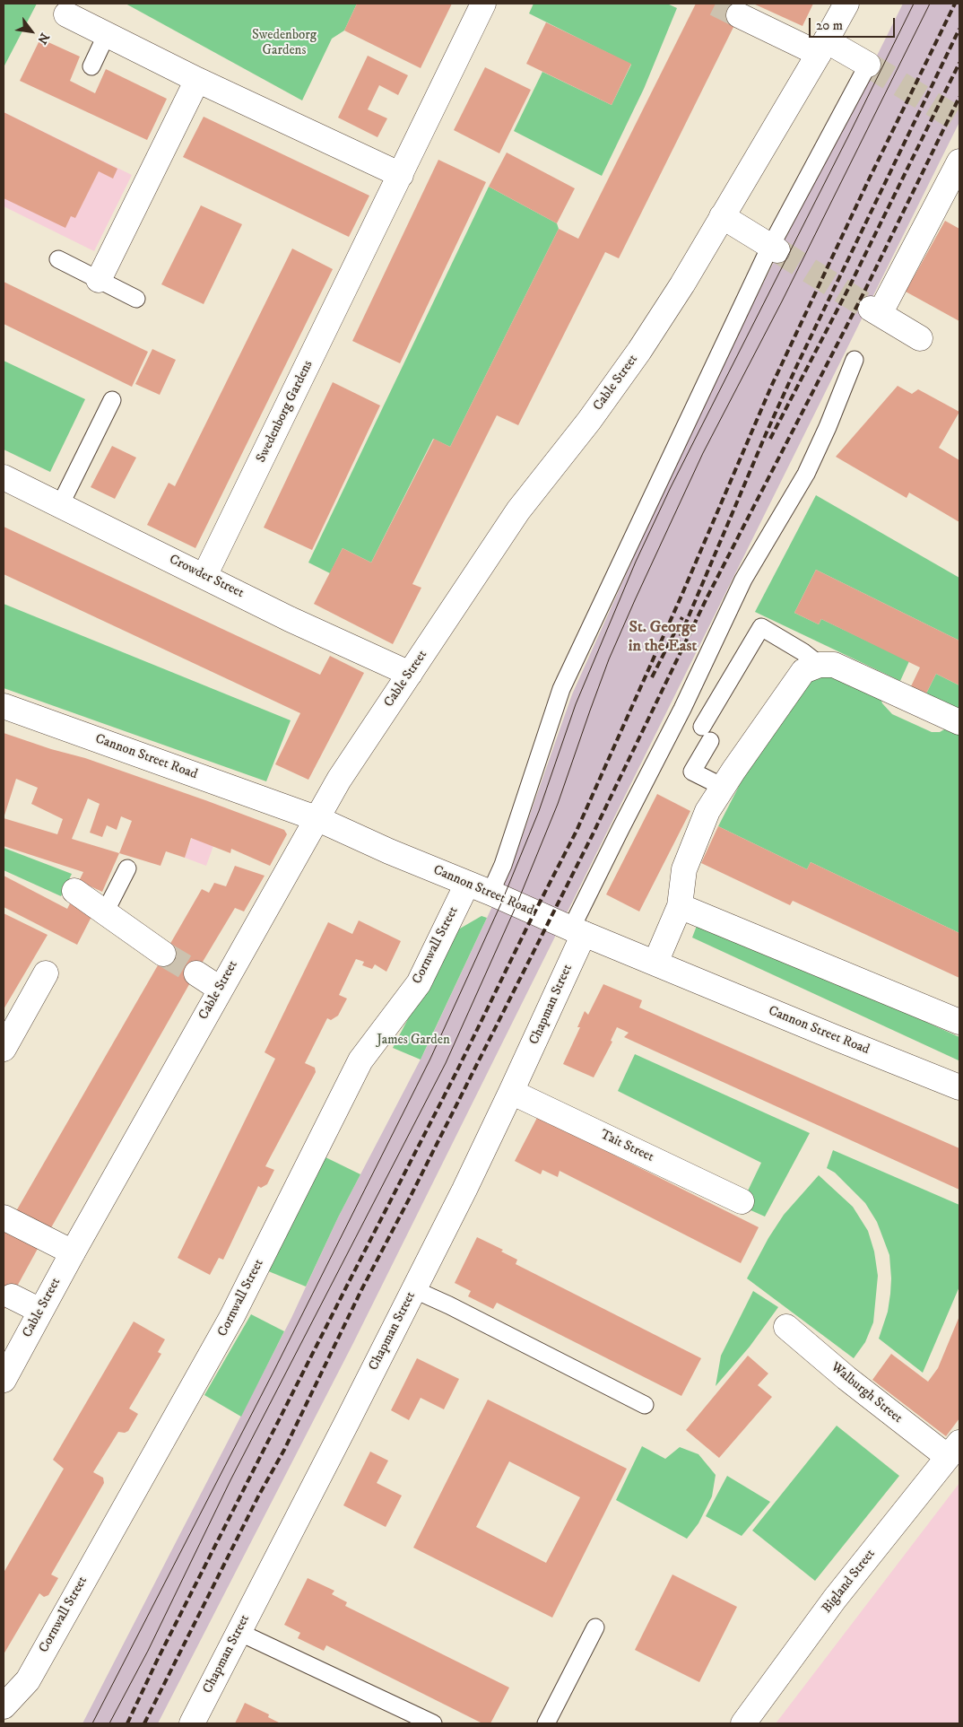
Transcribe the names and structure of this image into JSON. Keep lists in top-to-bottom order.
{
  "streets": {
    "street": [
      "Cable Street",
      "Swedenborg Gardens",
      "Crowder Street",
      "Cannon Street Road",
      "Cornwall Street",
      "Chapman Street",
      "Tait Street",
      "Walburgh Street",
      "Bigland Street"
    ]
  },
  "crossings": [
    ["Cable Street", "Crowder Street"],
    ["Cable Street", "Cannon Street Road"],
    ["Swedenborg Gardens", "Crowder Street"],
    ["Cannon Street Road", "Cornwall Street"],
    ["Cannon Street Road", "Chapman Street"],
    ["Chapman Street", "Tait Street"],
    ["Walburgh Street", "Bigland Street"]
  ],
  "districts": ["St. George in the East"],
  "parks": ["Swedenborg Gardens", "James Garden"],
  "scale_bar": "20 m",
  "north": "bottom right"
}
